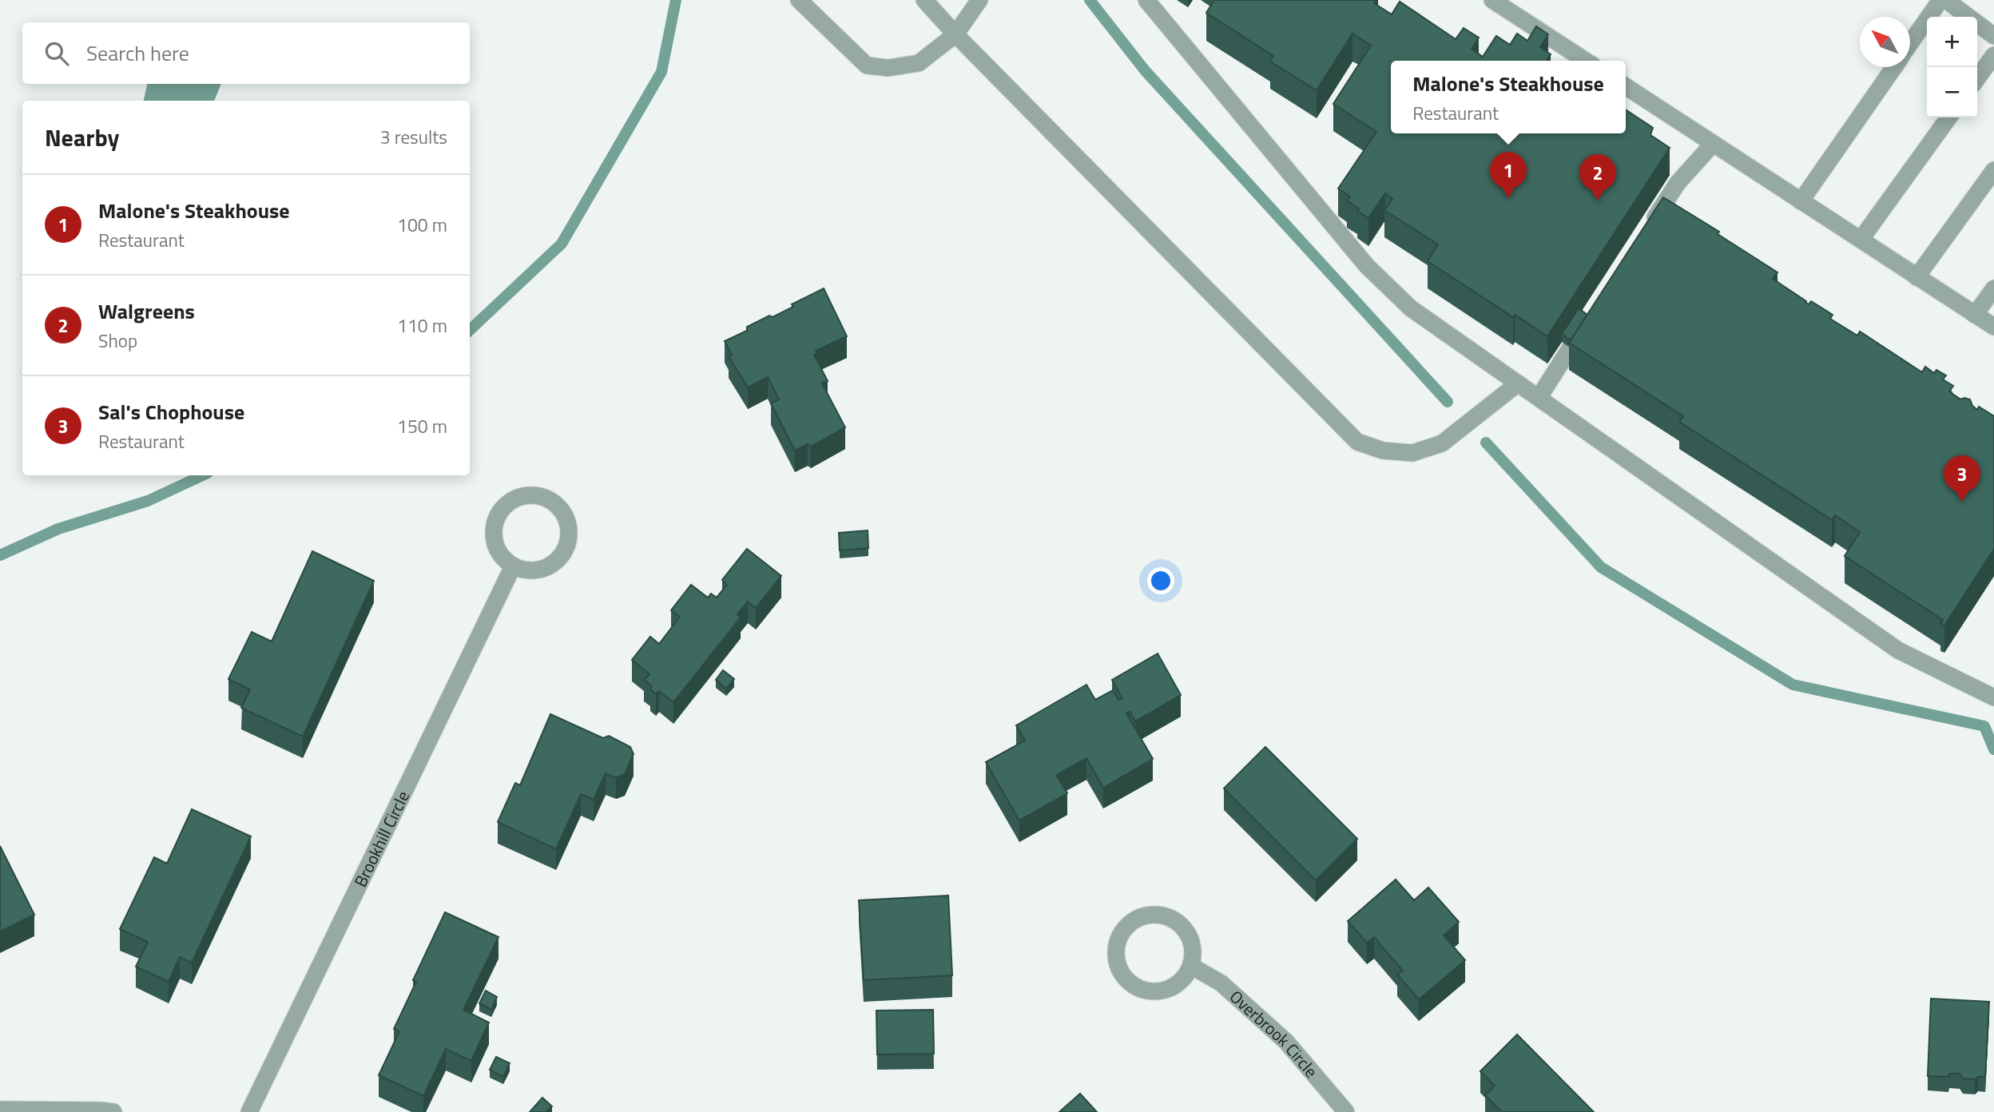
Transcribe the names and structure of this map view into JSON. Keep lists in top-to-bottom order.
{
  "streets": {
    "street": ["Brookhill Circle", "Overbrook Circle"]
  },
  "north": "top left",
  "page": {
    "map_buttons": ["+", "−"],
    "search": "Search here",
    "popup": ["Malone's Steakhouse", "Restaurant"],
    "heading": ["Nearby", "3 results"],
    "pins": ["1", "2", "3"],
    "list": [
      {
        "mark": "1",
        "name": "Malone's Steakhouse",
        "note": "Restaurant",
        "value": "100 m"
      },
      {
        "mark": "2",
        "name": "Walgreens",
        "note": "Shop",
        "value": "110 m"
      },
      {
        "mark": "3",
        "name": "Sal's Chophouse",
        "note": "Restaurant",
        "value": "150 m"
      }
    ]
  }
}
